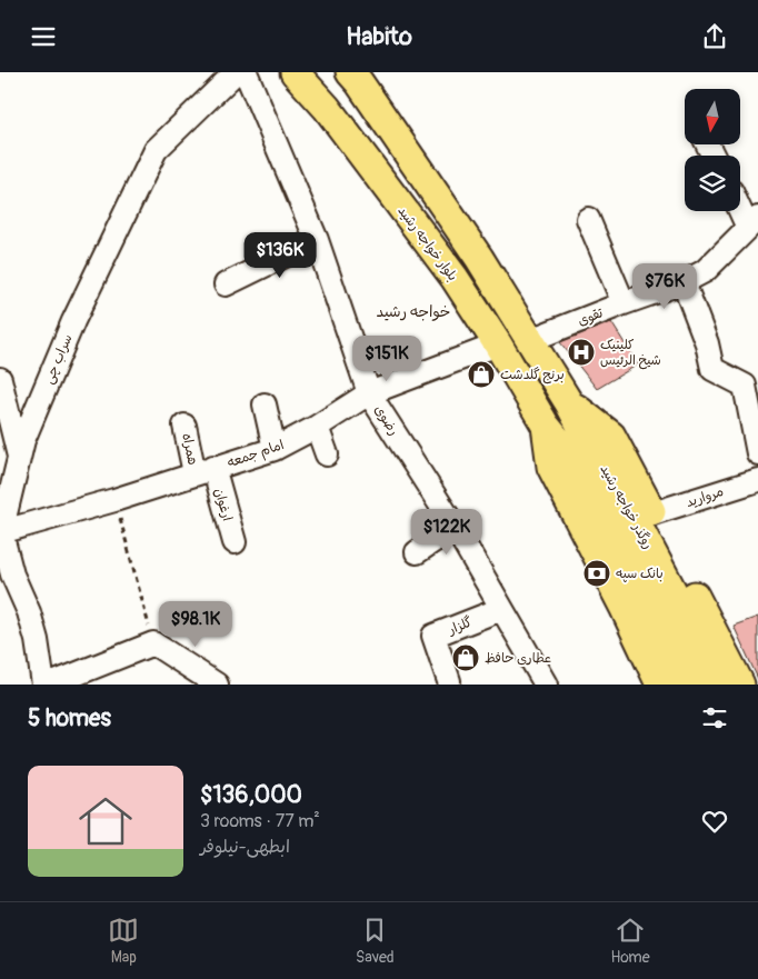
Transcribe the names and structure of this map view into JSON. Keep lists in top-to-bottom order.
{
  "streets": {
    "main road": ["بلوار خواجه رشید", "روگذر خواجه رشید"],
    "street": [
      "تقوی",
      "سراب چی",
      "رضوی",
      "همراه",
      "امام جمعه",
      "مروارید",
      "ارغوان",
      "گلزار"
    ]
  },
  "crossings": [
    ["بلوار خواجه رشید", "امام جمعه"],
    ["سراب چی", "امام جمعه"],
    ["رضوی", "امام جمعه"],
    ["رضوی", "گلزار"],
    ["همراه", "امام جمعه"],
    ["همراه", "ارغوان"],
    ["امام جمعه", "ارغوان"]
  ],
  "districts": ["خواجه رشید"],
  "places": {
    "hospital": ["کلینیک شیخ الرئیس"],
    "shop": ["برنج گلدشت", "عطاری حافظ"],
    "bank": ["بانک سپه"]
  },
  "north": "bottom",
  "page": {
    "header": "Habito",
    "price": [
      "$136K",
      "$76K",
      "$151K",
      "$122K",
      "$98.1K"
    ],
    "heading": "5 homes",
    "list": [
      {
        "name": "$136,000",
        "note": "3 rooms · 77 m² · ابطهی-نیلوفر"
      }
    ],
    "tabs": ["Map", "Saved", "Home"]
  }
}
